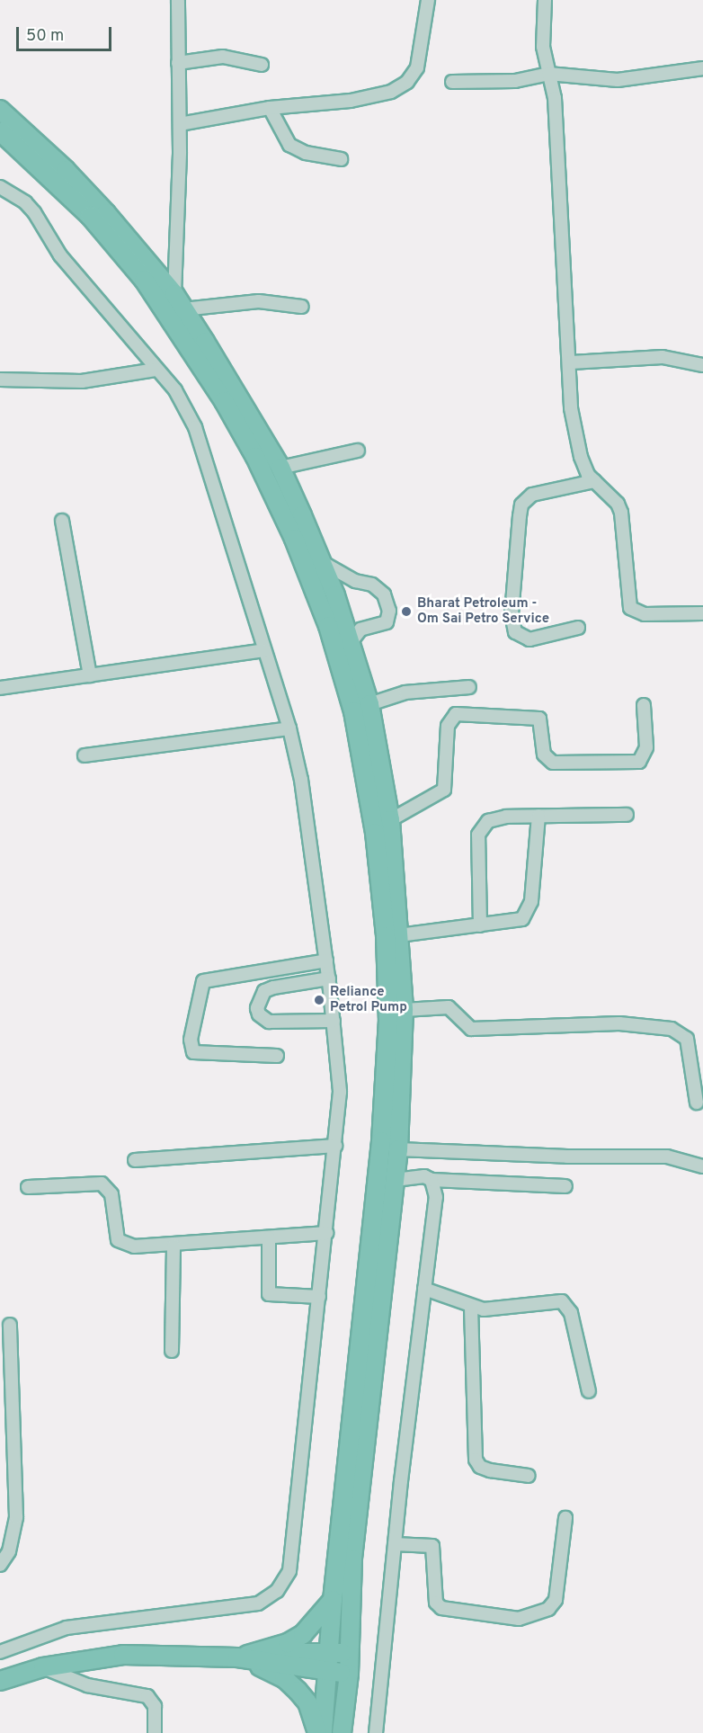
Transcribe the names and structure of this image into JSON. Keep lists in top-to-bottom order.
{
  "places": ["Bharat Petroleum - Om Sai Petro Service", "Reliance Petrol Pump"],
  "scale_bar": "50 m"
}
